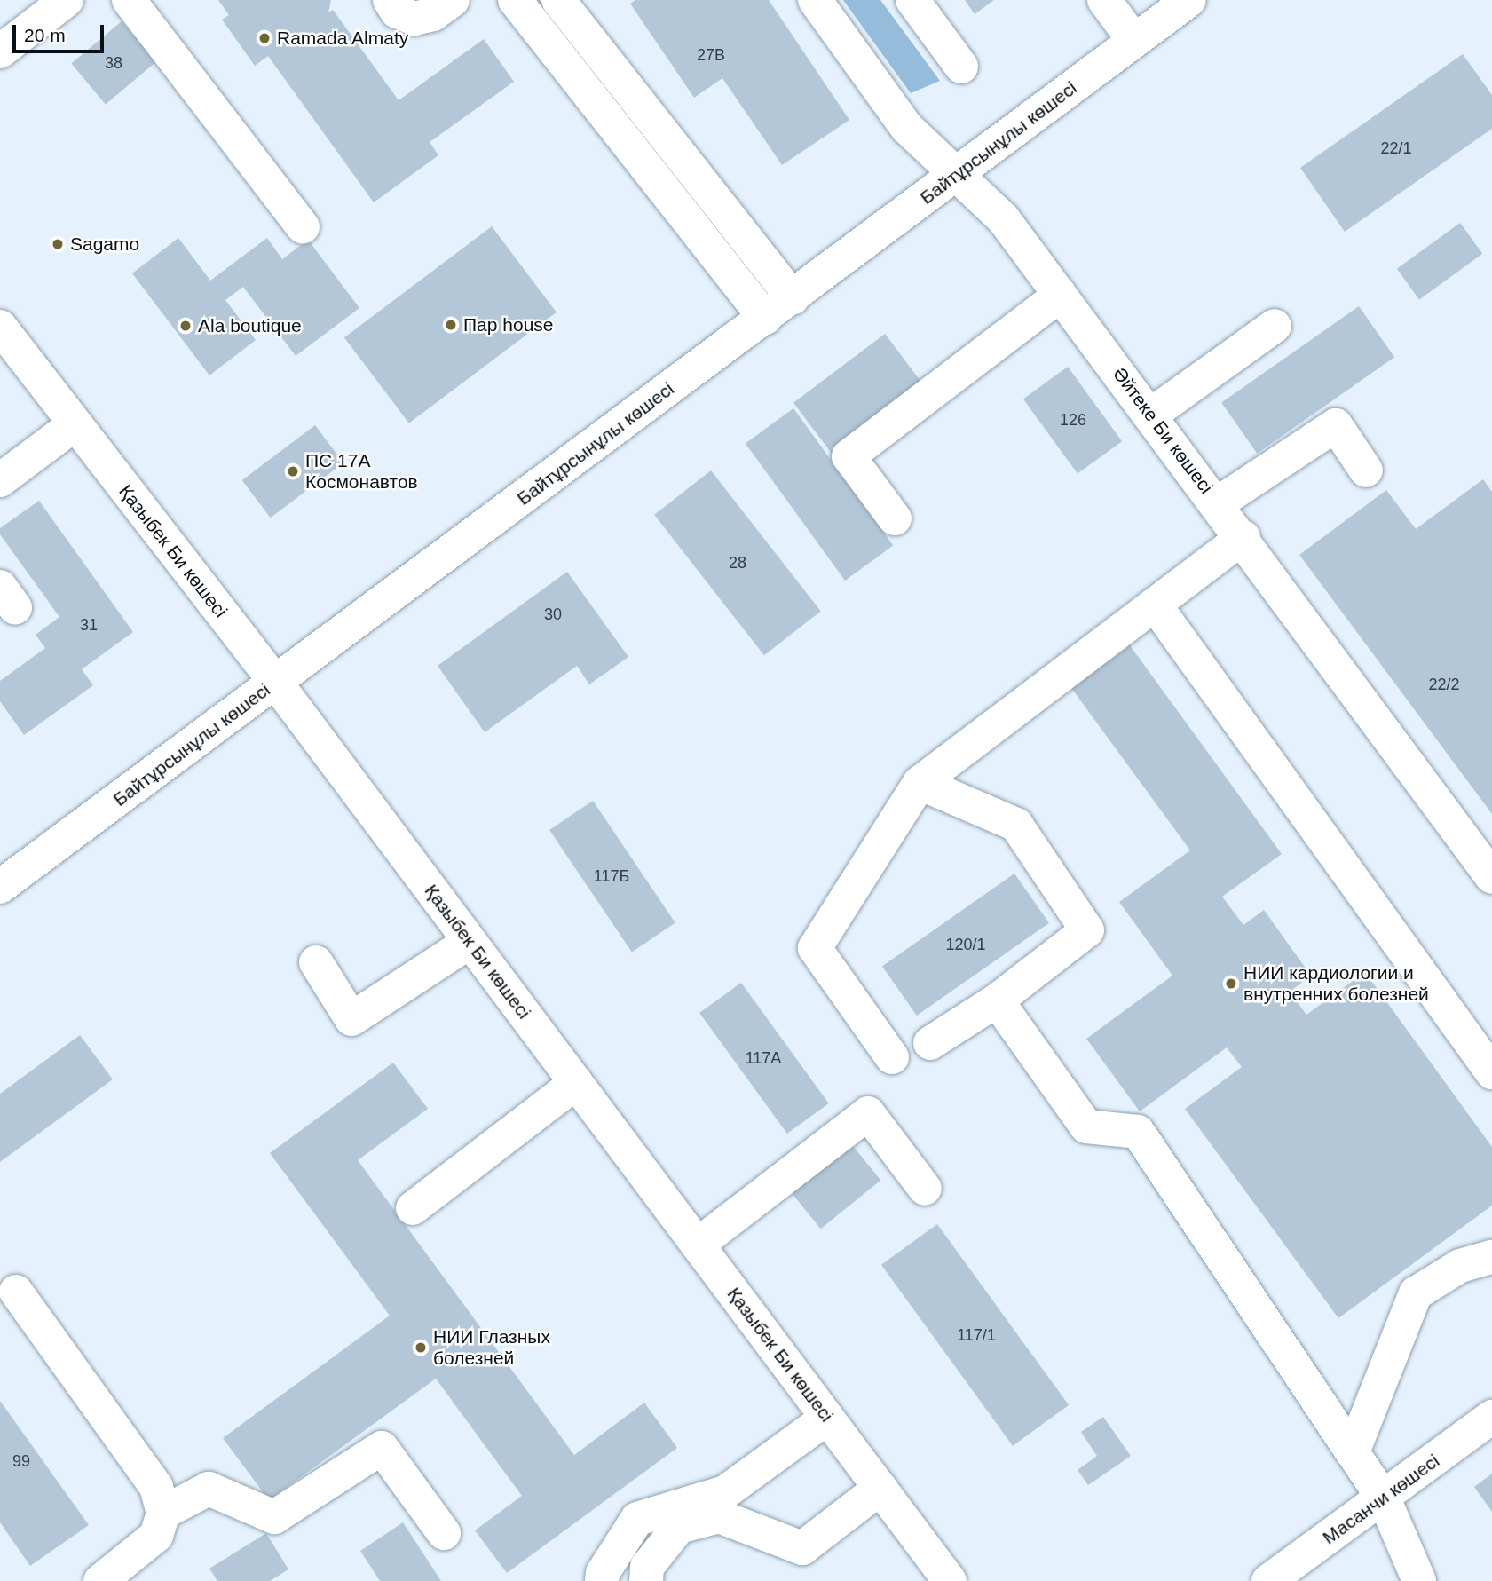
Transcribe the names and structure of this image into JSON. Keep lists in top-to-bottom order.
{
  "streets": {
    "street": [
      "Байтұрсынұлы көшесі",
      "Әйтеке Би көшесі",
      "Қазыбек Би көшесі",
      "Масанчи көшесі"
    ]
  },
  "crossings": [
    ["Байтұрсынұлы көшесі", "Әйтеке Би көшесі"],
    ["Байтұрсынұлы көшесі", "Қазыбек Би көшесі"]
  ],
  "places": [
    "Ramada Almaty",
    "Sagamo",
    "Пар house",
    "Ala boutique",
    "ПС 17А Космонавтов",
    "НИИ кардиологии и внутренних болезней",
    "НИИ Глазных болезней"
  ],
  "house_numbers": [
    "27В",
    "38",
    "22/1",
    "126",
    "28",
    "30",
    "31",
    "22/2",
    "117Б",
    "120/1",
    "117А",
    "117/1",
    "99"
  ],
  "scale_bar": "20 m"
}
